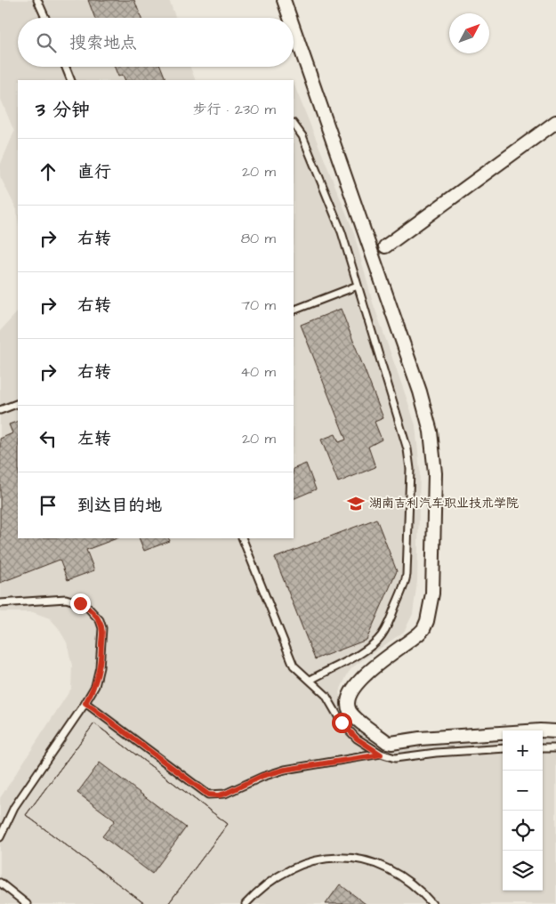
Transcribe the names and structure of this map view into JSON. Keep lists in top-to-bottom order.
{
  "places": {
    "school or university": ["湖南吉利汽车职业技术学院"]
  },
  "north": "top right",
  "page": {
    "search": "搜索地点",
    "heading": ["3 分钟", "步行 · 230 m"],
    "list": [
      ["直行", "20 m"],
      ["右转", "80 m"],
      ["右转", "70 m"],
      ["右转", "40 m"],
      ["左转", "20 m"],
      "到达目的地"
    ],
    "map_buttons": ["+", "−"]
  }
}
